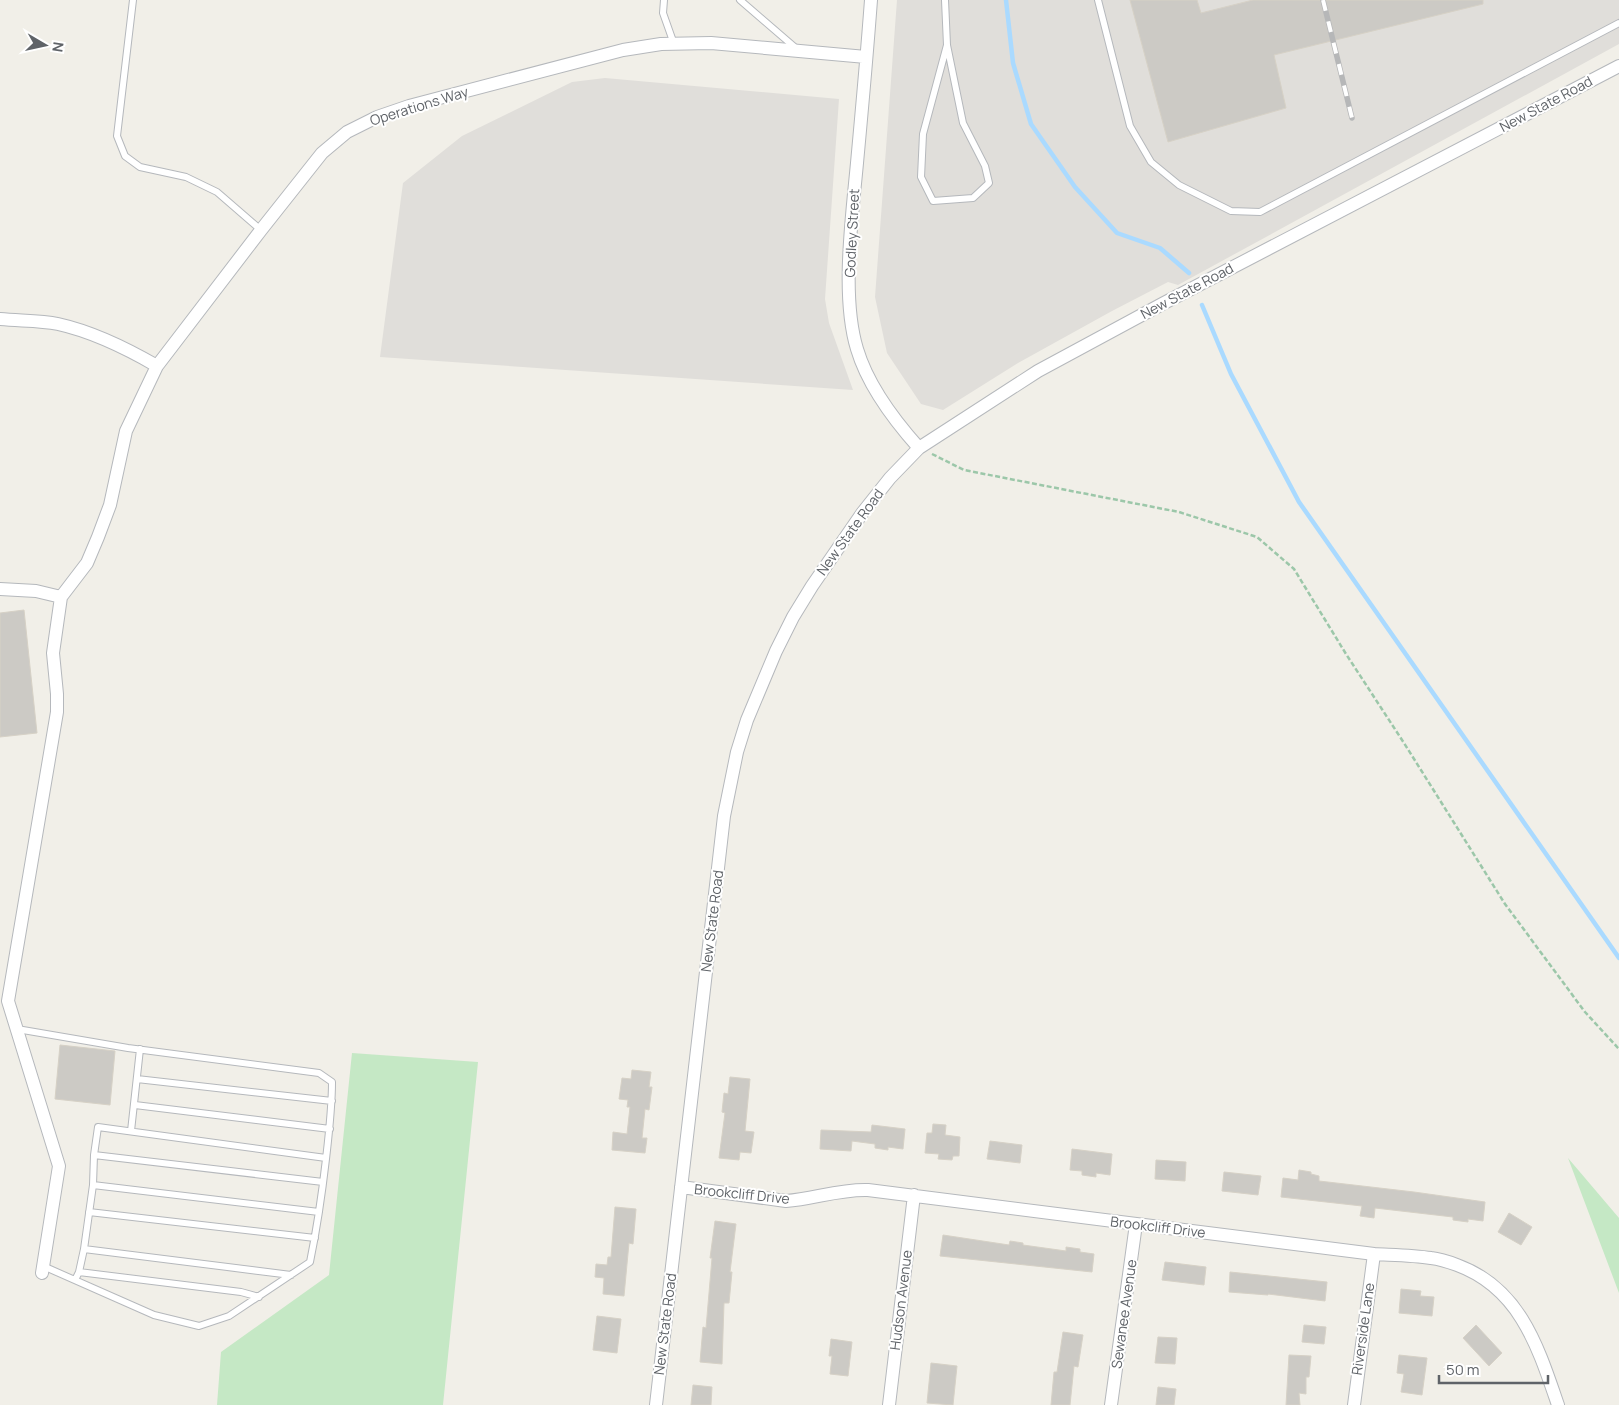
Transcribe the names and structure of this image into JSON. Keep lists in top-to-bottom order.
{
  "streets": {
    "street": [
      "New State Road",
      "Operations Way",
      "Godley Street",
      "Brookcliff Drive",
      "Hudson Avenue",
      "Sewanee Avenue",
      "Riverside Lane"
    ]
  },
  "crossings": [
    ["New State Road", "Godley Street"],
    ["New State Road", "Brookcliff Drive"],
    ["Operations Way", "Godley Street"],
    ["Brookcliff Drive", "Hudson Avenue"],
    ["Brookcliff Drive", "Sewanee Avenue"],
    ["Brookcliff Drive", "Riverside Lane"]
  ],
  "scale_bar": "50 m",
  "north": "right"
}
